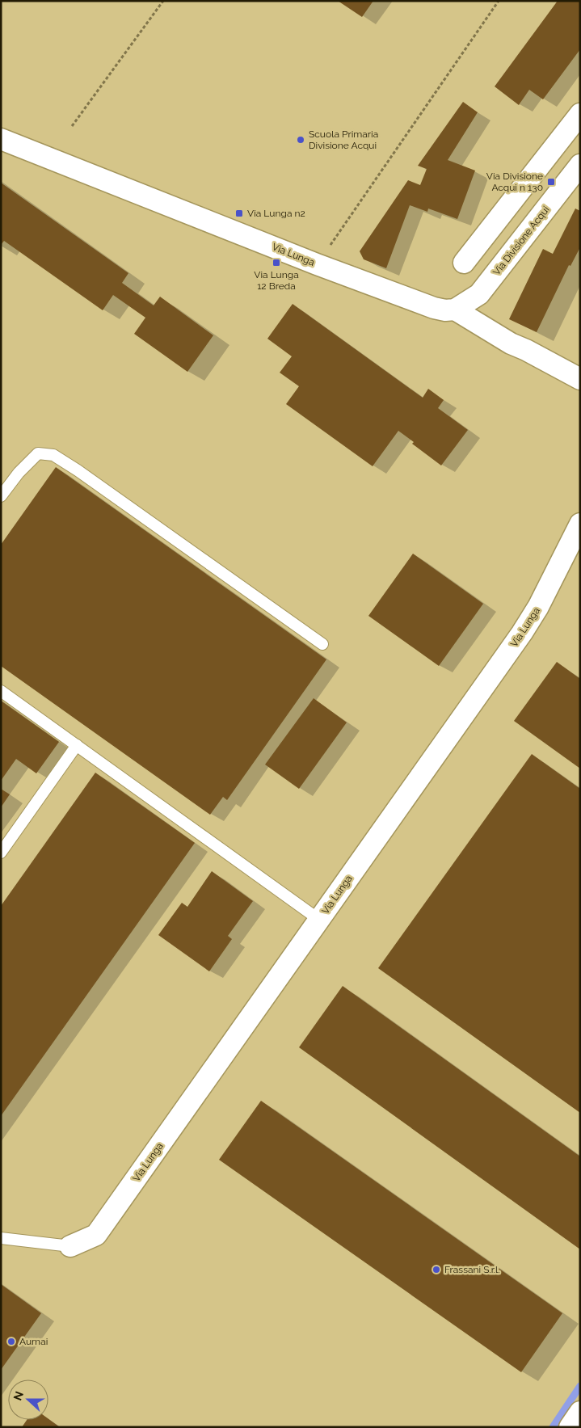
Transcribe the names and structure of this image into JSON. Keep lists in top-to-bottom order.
{
  "streets": {
    "street": ["Via Divisione Acqui", "Via Lunga"]
  },
  "crossings": [
    ["Via Divisione Acqui", "Via Lunga"]
  ],
  "places": {
    "other": ["Scuola Primaria Divisione Acqui", "Frassani S.r.l.", "Aumai"],
    "transit": ["Via Divisione Acqui n 130", "Via Lunga n2", "Via Lunga 12 Breda"]
  },
  "north": "left"
}
